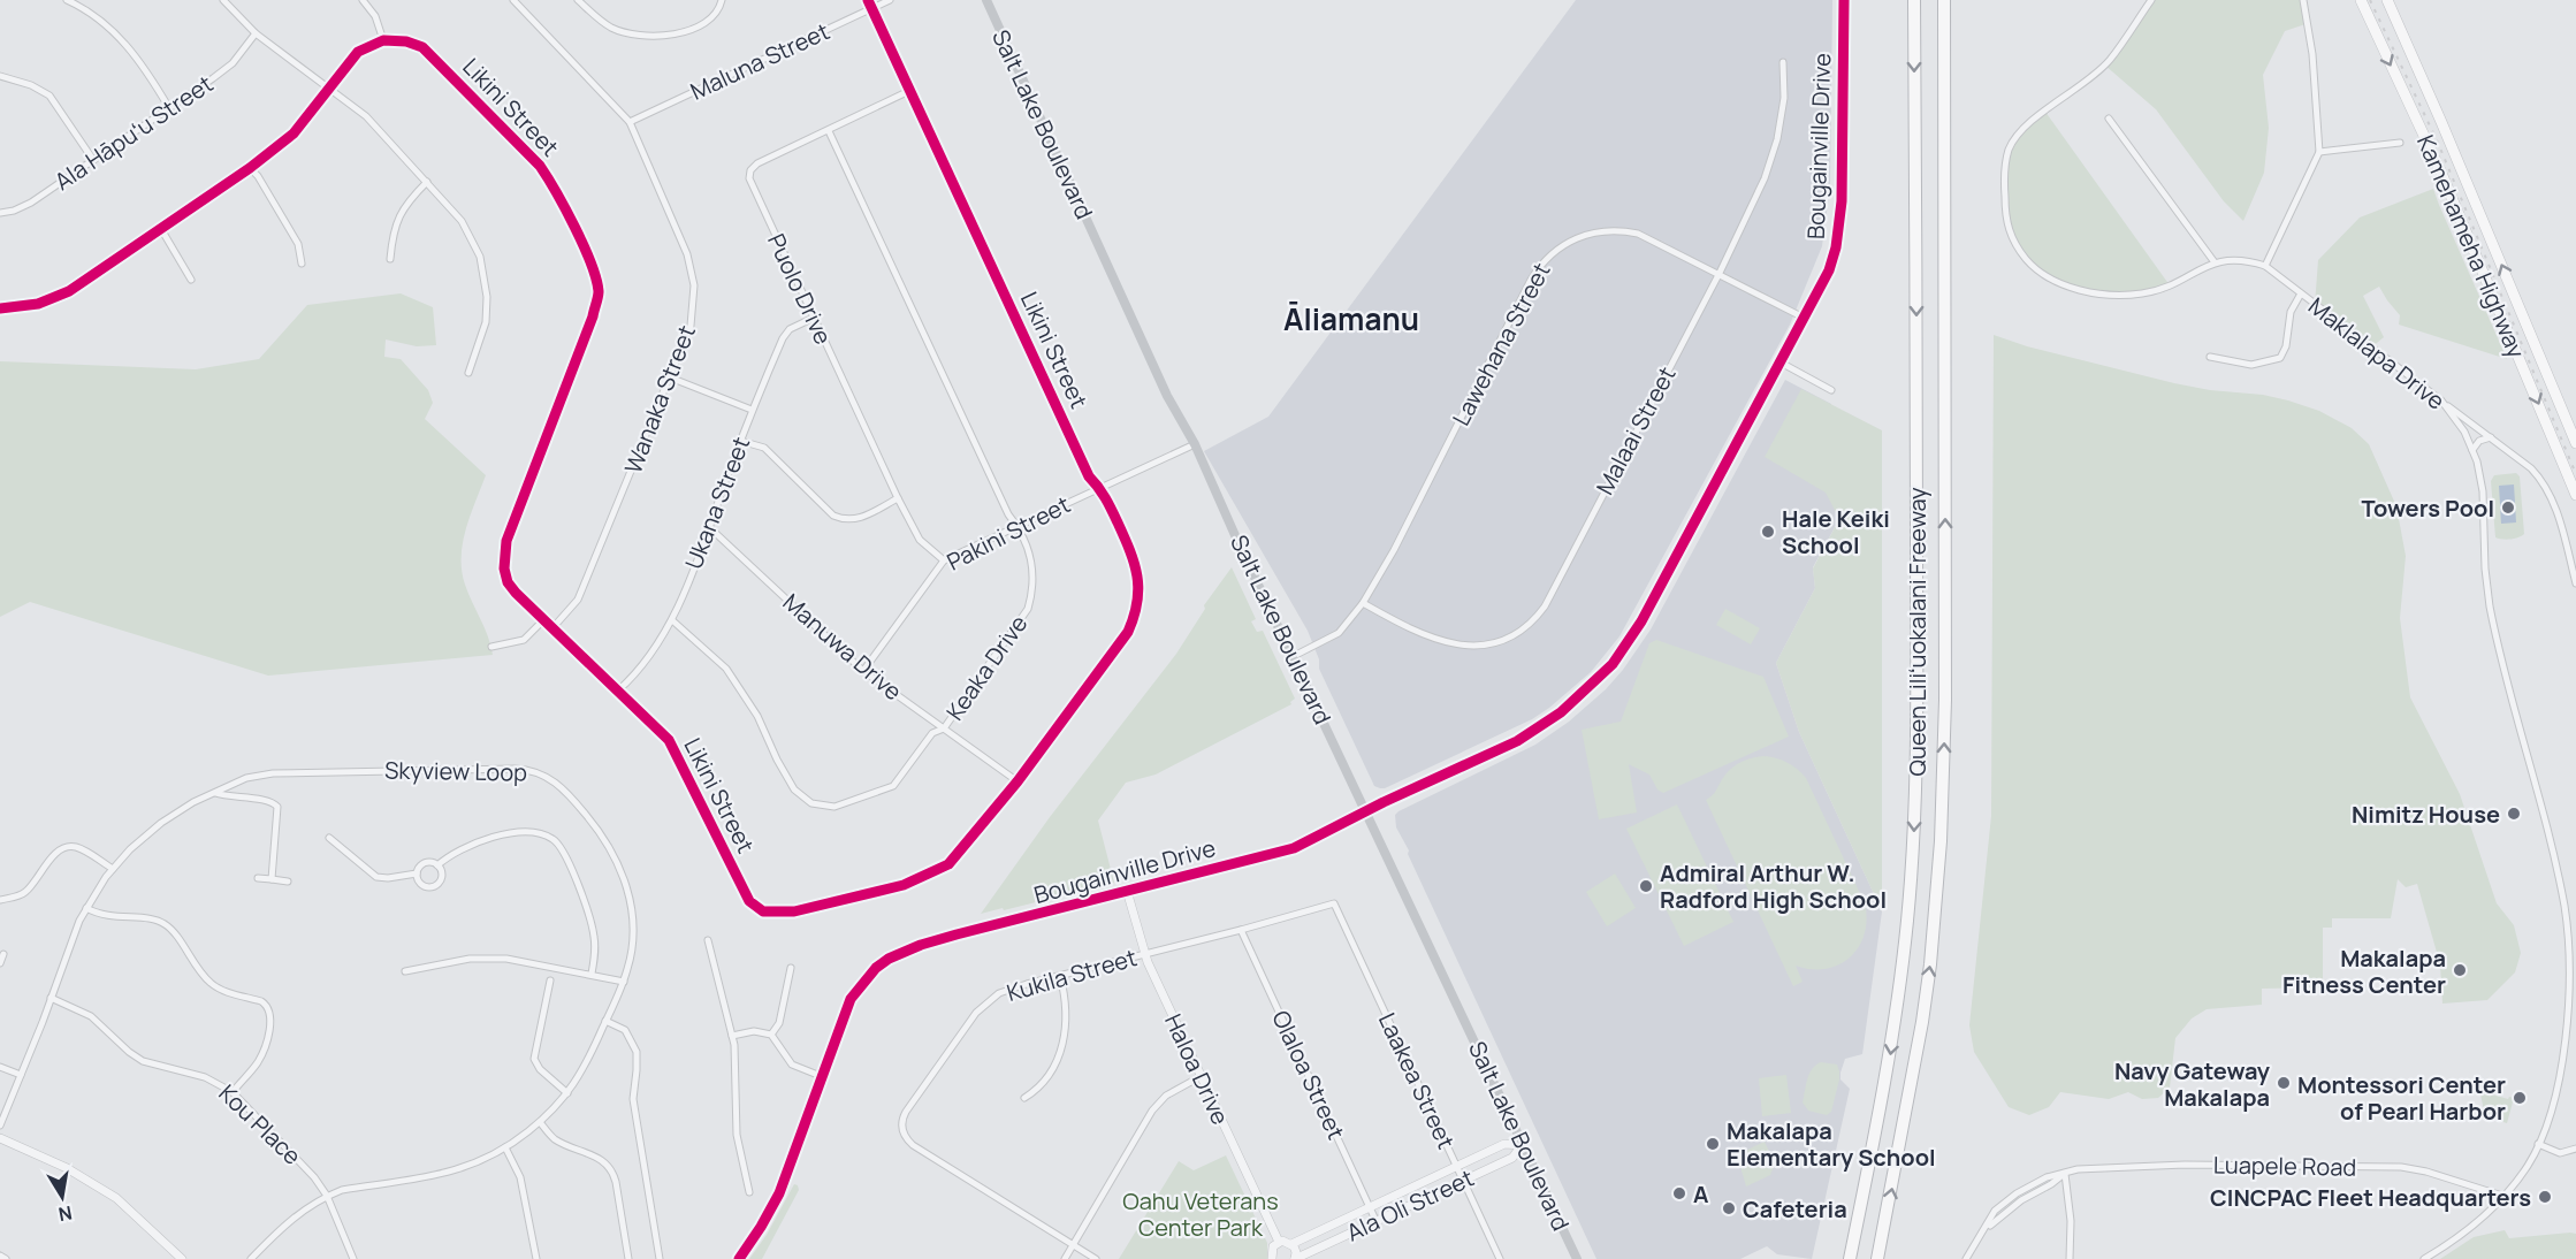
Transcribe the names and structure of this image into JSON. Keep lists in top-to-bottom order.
{
  "streets": {
    "highway": ["Queen Liliʻuokalani Freeway"],
    "main road": ["Salt Lake Boulevard", "Kamehameha Highway"],
    "street": [
      "Maluna Street",
      "Likini Street",
      "Ala Hāpuʻu Street",
      "Bougainville Drive",
      "Puolo Drive",
      "Lawehana Street",
      "Maklalapa Drive",
      "Wanaka Street",
      "Malaai Street",
      "Ukana Street",
      "Pakini Street",
      "Manuwa Drive",
      "Keaka Drive",
      "Skyview Loop",
      "Kukila Street",
      "Haloa Drive",
      "Olaloa Street",
      "Laakea Street",
      "Kou Place",
      "Luapele Road",
      "Ala Oli Street"
    ]
  },
  "crossings": [
    ["Maluna Street", "Likini Street"],
    ["Maluna Street", "Wanaka Street"],
    ["Likini Street", "Puolo Drive"],
    ["Likini Street", "Wanaka Street"],
    ["Likini Street", "Ukana Street"],
    ["Likini Street", "Pakini Street"],
    ["Likini Street", "Manuwa Drive"],
    ["Salt Lake Boulevard", "Bougainville Drive"],
    ["Salt Lake Boulevard", "Lawehana Street"],
    ["Salt Lake Boulevard", "Pakini Street"],
    ["Salt Lake Boulevard", "Ala Oli Street"],
    ["Bougainville Drive", "Lawehana Street"],
    ["Bougainville Drive", "Haloa Drive"],
    ["Puolo Drive", "Ukana Street"],
    ["Puolo Drive", "Pakini Street"],
    ["Puolo Drive", "Keaka Drive"],
    ["Lawehana Street", "Malaai Street"],
    ["Maklalapa Drive", "Luapele Road"],
    ["Ukana Street", "Manuwa Drive"],
    ["Ukana Street", "Keaka Drive"],
    ["Pakini Street", "Manuwa Drive"],
    ["Pakini Street", "Keaka Drive"],
    ["Manuwa Drive", "Keaka Drive"],
    ["Skyview Loop", "Kou Place"],
    ["Kukila Street", "Haloa Drive"],
    ["Kukila Street", "Olaloa Street"],
    ["Kukila Street", "Laakea Street"],
    ["Olaloa Street", "Ala Oli Street"],
    ["Laakea Street", "Ala Oli Street"]
  ],
  "districts": ["Āliamanu"],
  "parks": ["Oahu Veterans Center Park"],
  "places": [
    "Towers Pool",
    "Hale Keiki School",
    "Nimitz House",
    "Admiral Arthur W. Radford High School",
    "Makalapa Fitness Center",
    "Navy Gateway Makalapa",
    "Montessori Center of Pearl Harbor",
    "Makalapa Elementary School",
    "A",
    "CINCPAC Fleet Headquarters",
    "Cafeteria"
  ],
  "north": "bottom"
}
